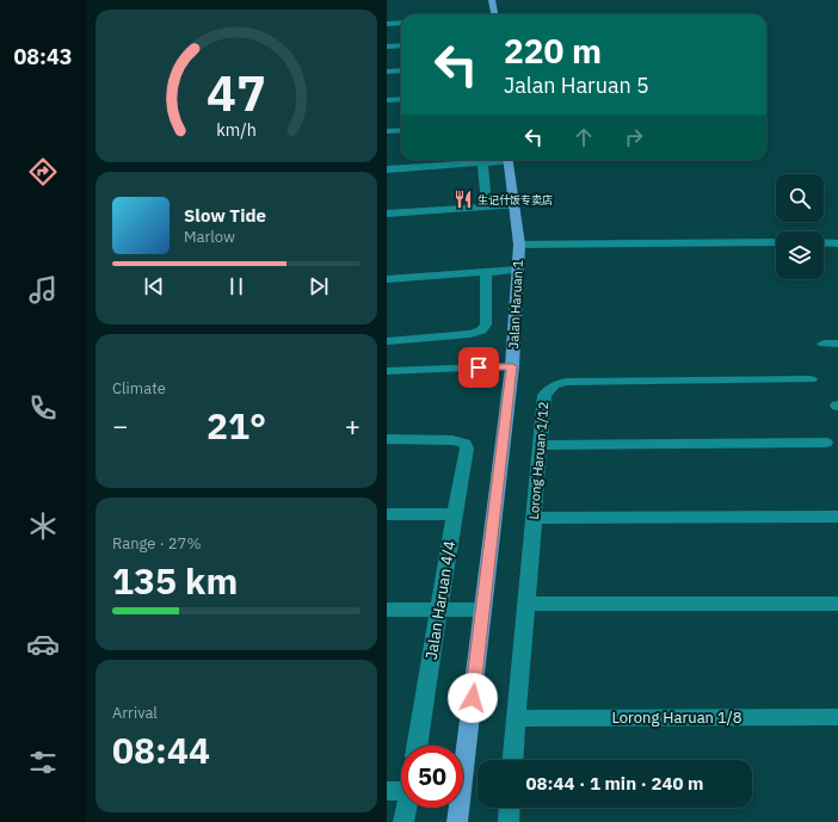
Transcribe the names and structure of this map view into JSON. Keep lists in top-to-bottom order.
{
  "streets": {
    "main road": ["Jalan Haruan 1"],
    "street": ["Lorong Haruan 1/12", "Jalan Haruan 4/4", "Lorong Haruan 1/8"]
  },
  "crossings": [
    ["Lorong Haruan 1/12", "Lorong Haruan 1/8"]
  ],
  "places": {
    "restaurant": ["生记什饭专卖店"]
  },
  "page": {
    "tabs": "08:43",
    "turn": ["220 m", "Jalan Haruan 5"],
    "song": ["Slow Tide", "Marlow"],
    "tile": [
      "Climate",
      ["Range · 27%", "135 km"],
      ["Arrival", "08:44"]
    ],
    "heat": ["−", "21°", "+"],
    "limit": "50",
    "trip": "08:44 · 1 min · 240 m",
    "gauge": ["47", "km/h"]
  }
}
